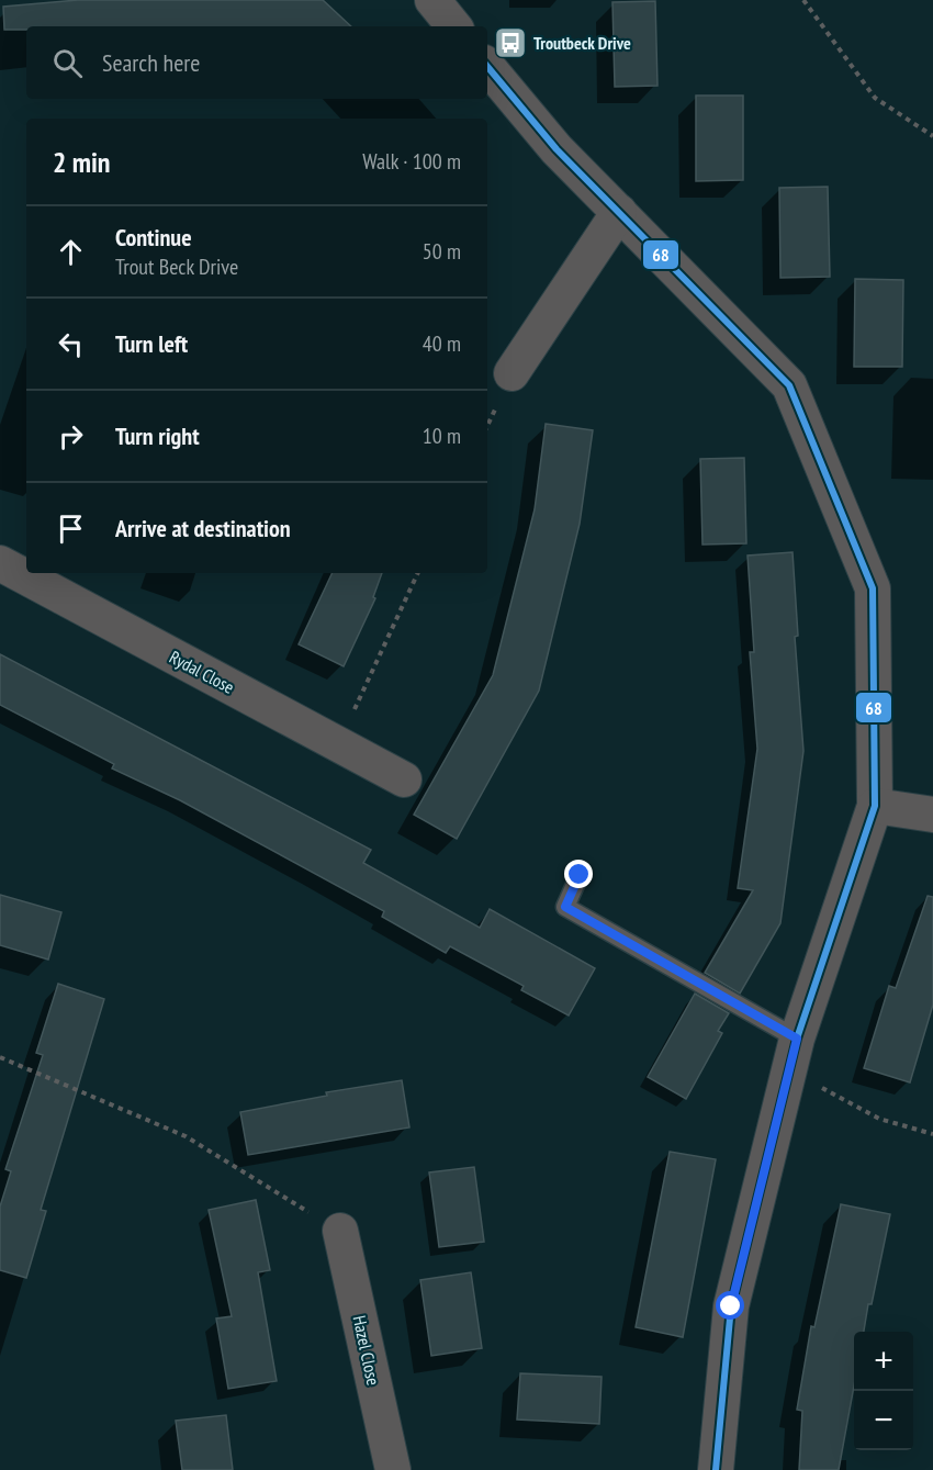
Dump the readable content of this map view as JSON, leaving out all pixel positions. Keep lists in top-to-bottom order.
{
  "streets": {
    "street": ["Rydal Close", "Hazel Close"]
  },
  "places": {
    "bus stop": ["Troutbeck Drive"]
  },
  "lines": ["transit line 68"],
  "page": {
    "search": "Search here",
    "heading": ["2 min", "Walk · 100 m"],
    "list": [
      ["Continue", "Trout Beck Drive", "50 m"],
      ["Turn left", "40 m"],
      ["Turn right", "10 m"],
      "Arrive at destination"
    ],
    "map_buttons": ["+", "−"]
  }
}
